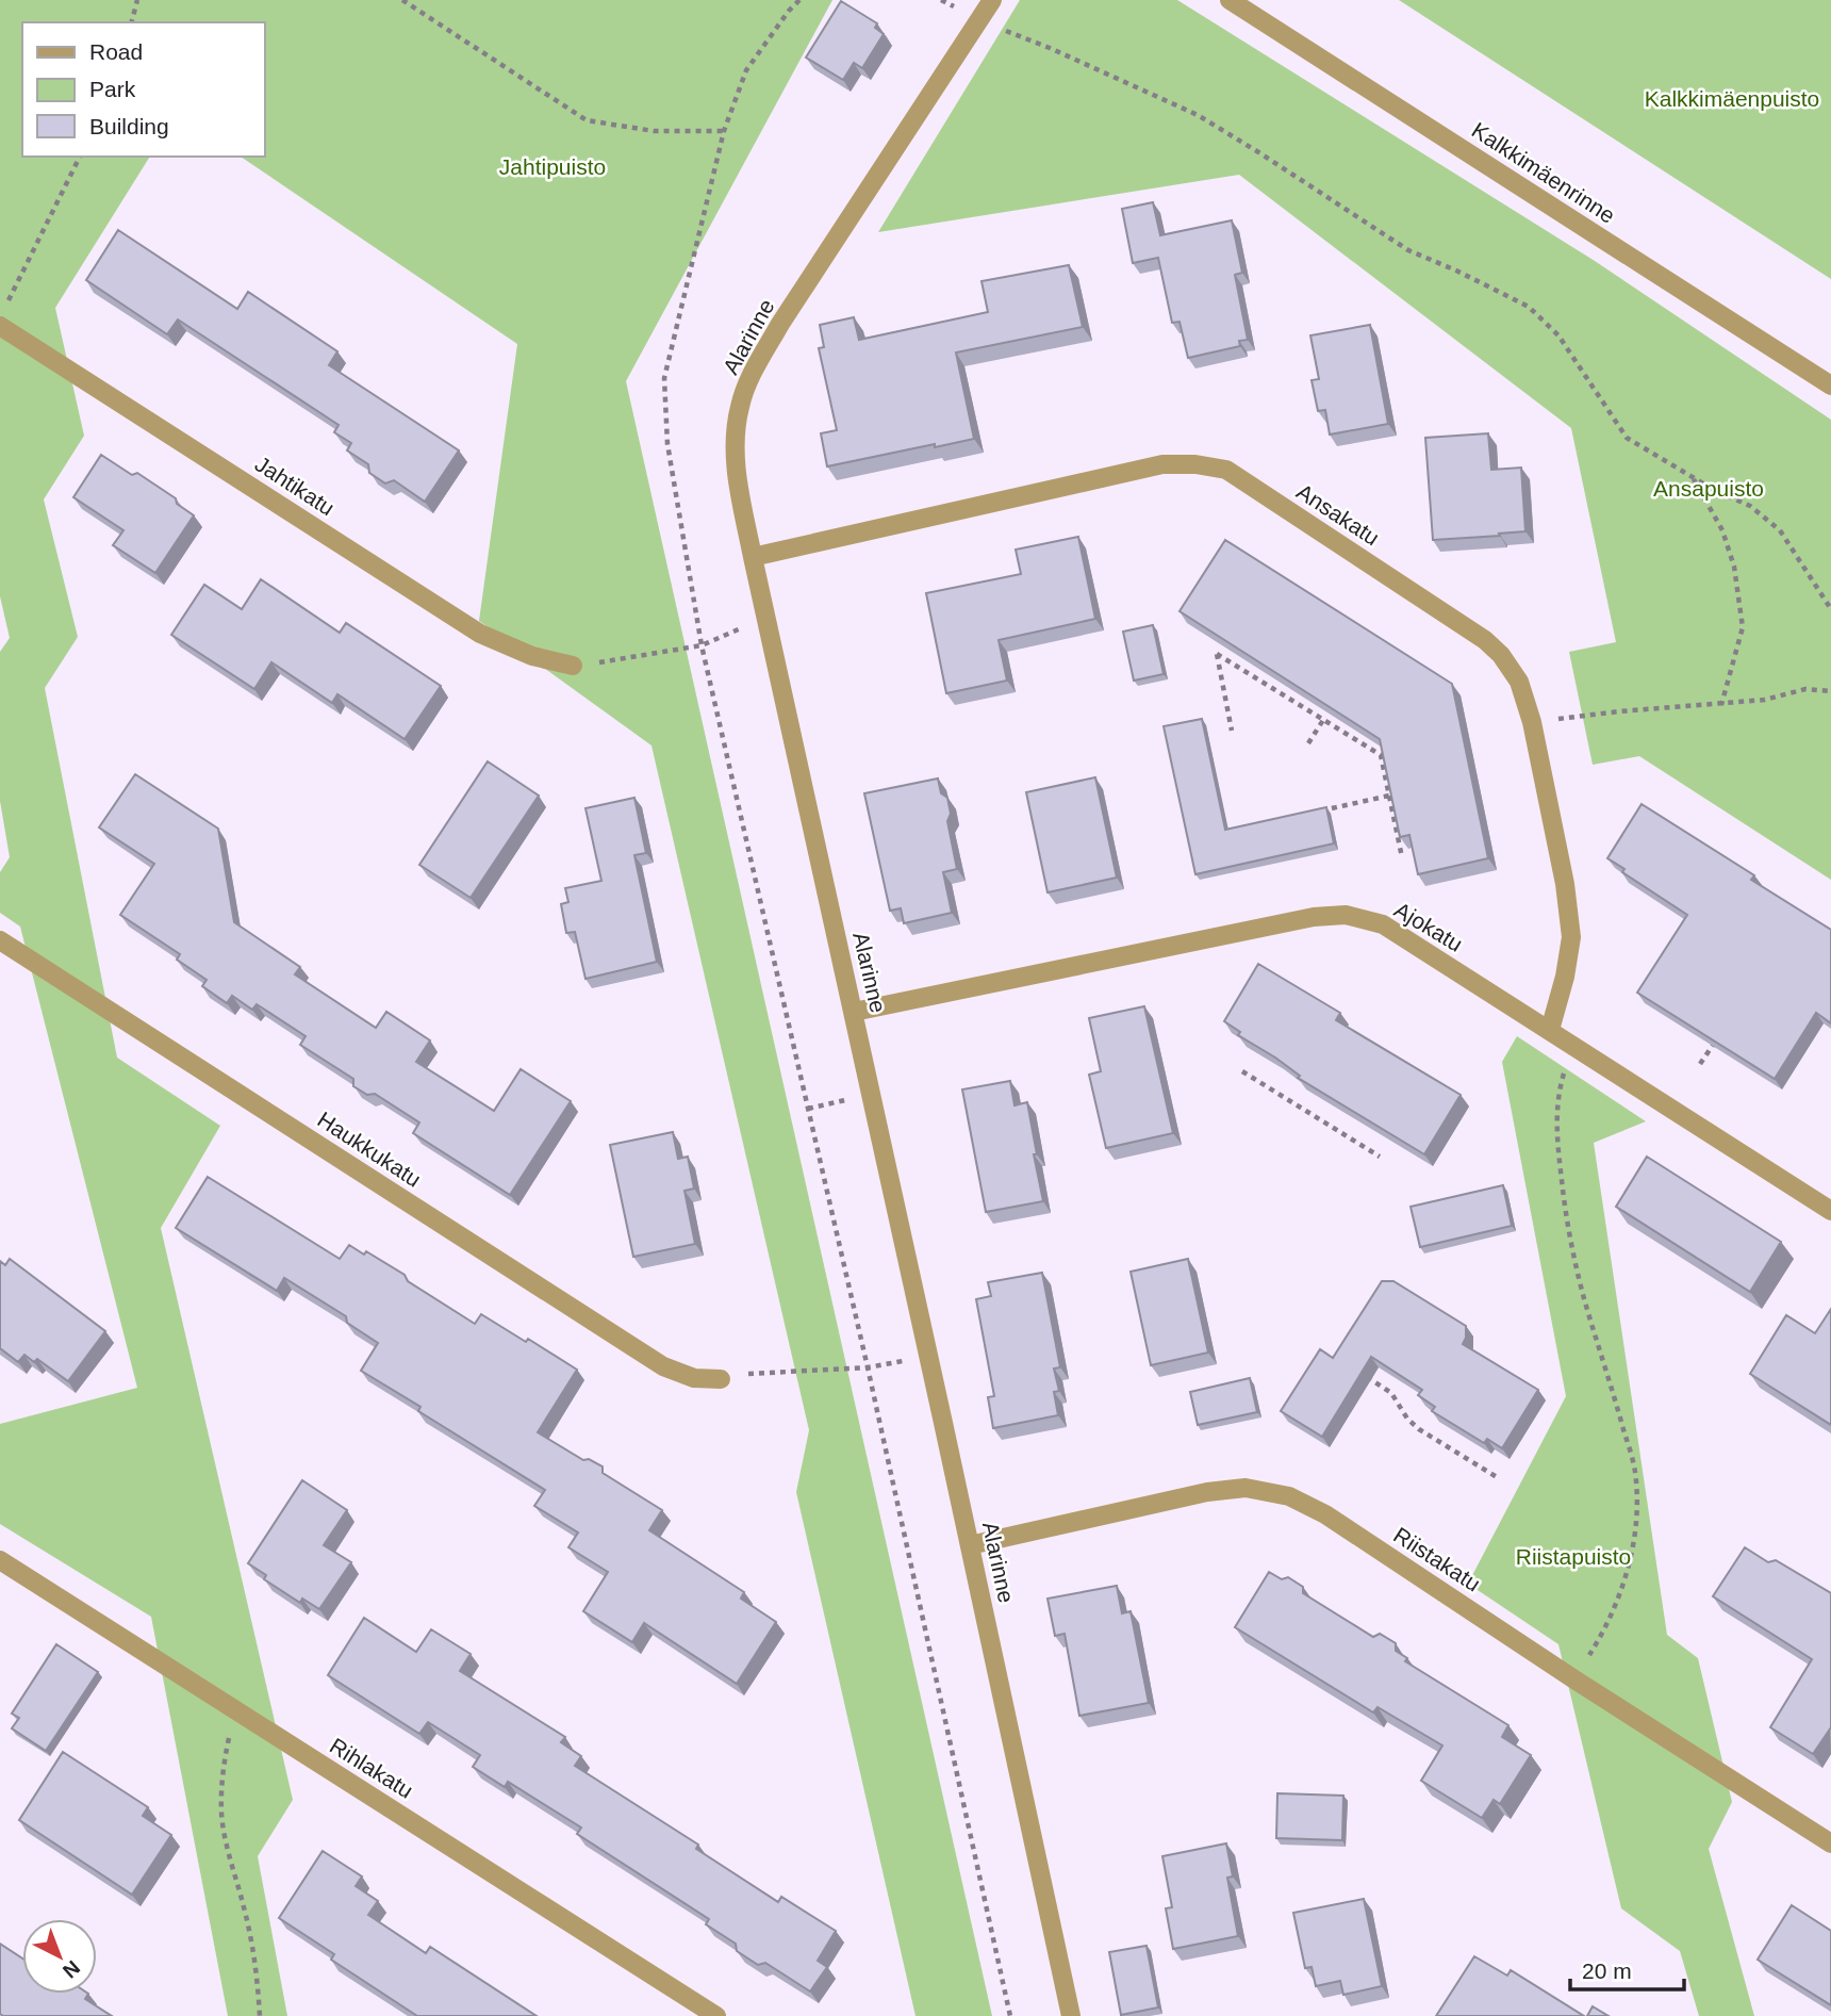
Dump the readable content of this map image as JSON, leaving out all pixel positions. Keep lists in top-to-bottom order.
{
  "streets": {
    "street": [
      "Kalkkimäenrinne",
      "Alarinne",
      "Jahtikatu",
      "Ansakatu",
      "Ajokatu",
      "Haukkukatu",
      "Riistakatu",
      "Rihlakatu"
    ]
  },
  "crossings": [
    ["Alarinne", "Ansakatu"],
    ["Alarinne", "Ajokatu"],
    ["Alarinne", "Riistakatu"],
    ["Ansakatu", "Ajokatu"]
  ],
  "parks": [
    "Kalkkimäenpuisto",
    "Jahtipuisto",
    "Ansapuisto",
    "Riistapuisto"
  ],
  "legend": ["Road", "Park", "Building"],
  "scale_bar": "20 m",
  "north": "bottom right"
}
